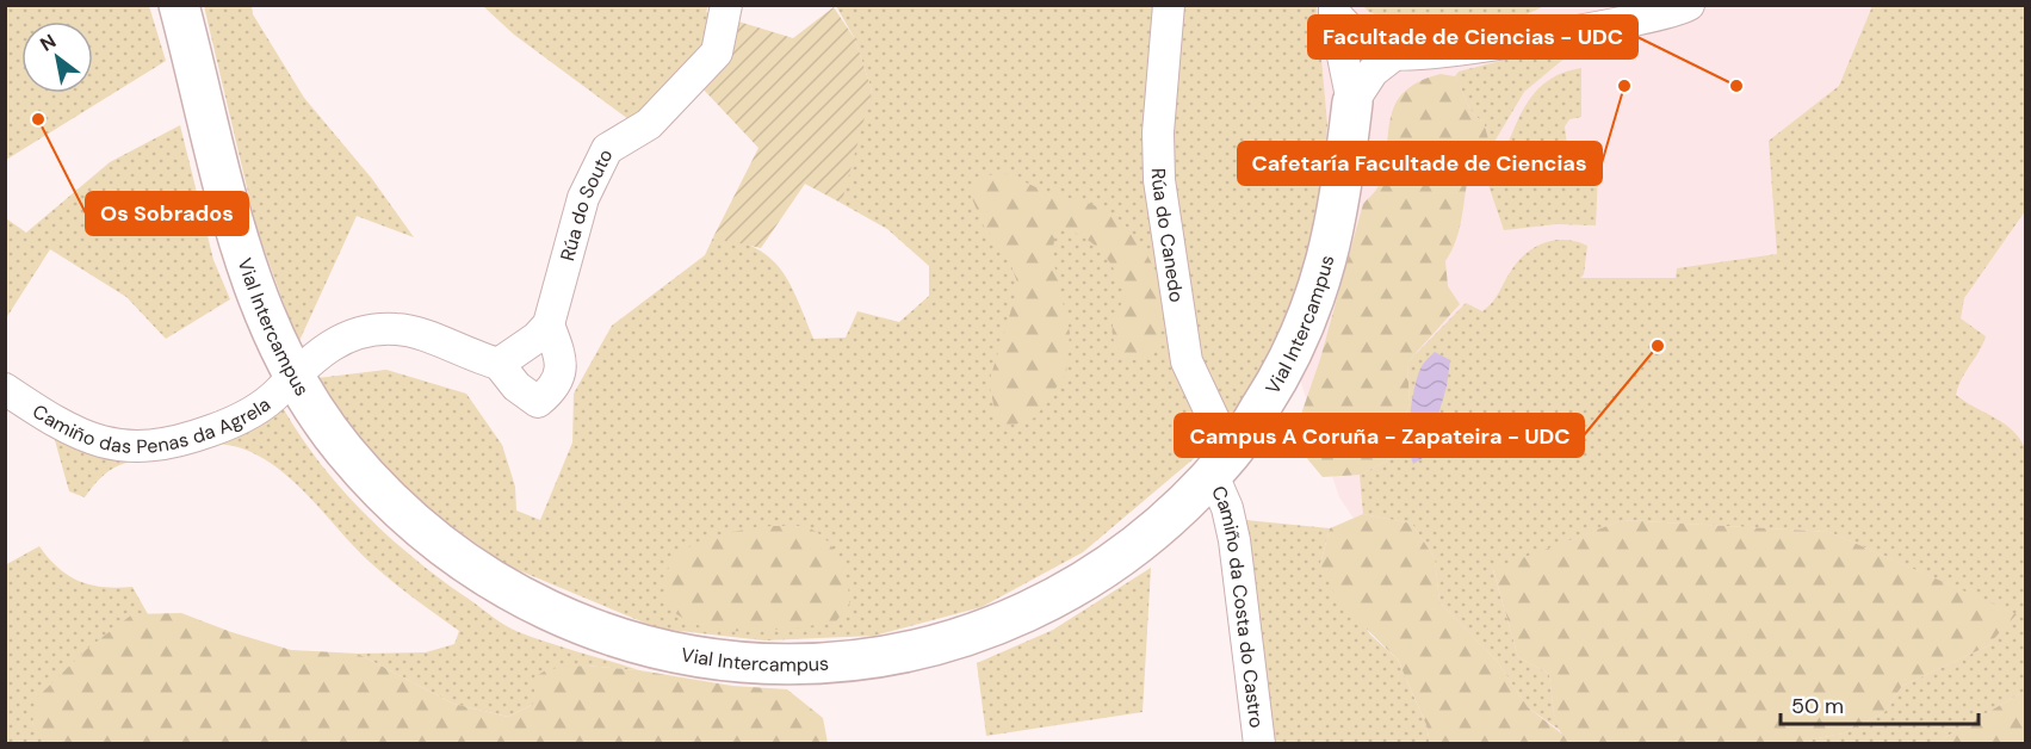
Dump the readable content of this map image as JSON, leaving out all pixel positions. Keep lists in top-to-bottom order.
{
  "streets": {
    "street": [
      "Rúa do Souto",
      "Rúa do Canedo",
      "Vial Intercampus",
      "Camiño das Penas da Agrela",
      "Camiño da Costa do Castro"
    ]
  },
  "crossings": [
    ["Rúa do Canedo", "Vial Intercampus"],
    ["Rúa do Canedo", "Camiño da Costa do Castro"],
    ["Vial Intercampus", "Camiño das Penas da Agrela"],
    ["Vial Intercampus", "Camiño da Costa do Castro"]
  ],
  "places": [
    "Cafetaría Facultade de Ciencias",
    "Facultade de Ciencias - UDC",
    "Os Sobrados",
    "Campus A Coruña - Zapateira - UDC"
  ],
  "scale_bar": "50 m",
  "north": "top left"
}
